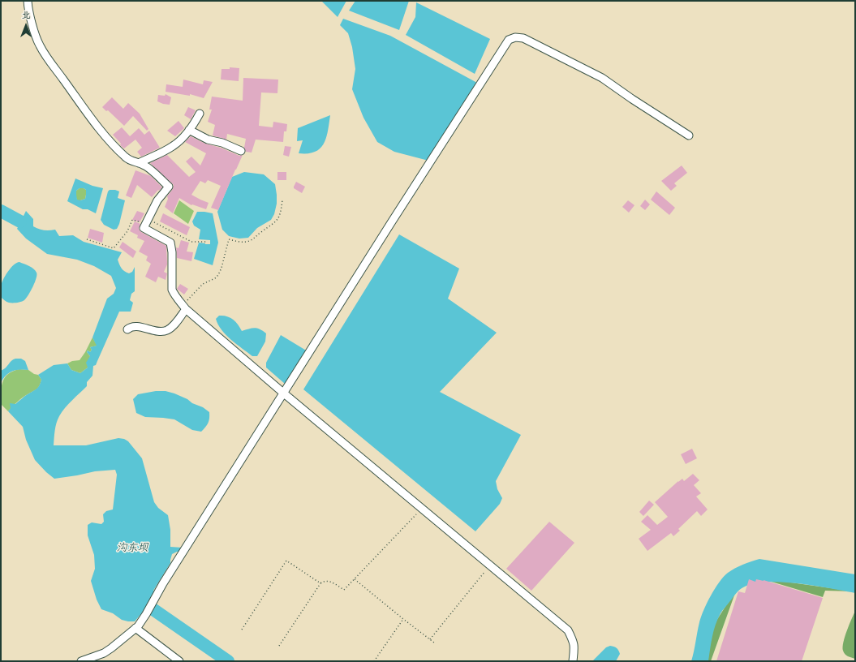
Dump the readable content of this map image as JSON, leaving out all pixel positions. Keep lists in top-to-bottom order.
{
  "water": ["沟东坝"],
  "north": "top"
}
